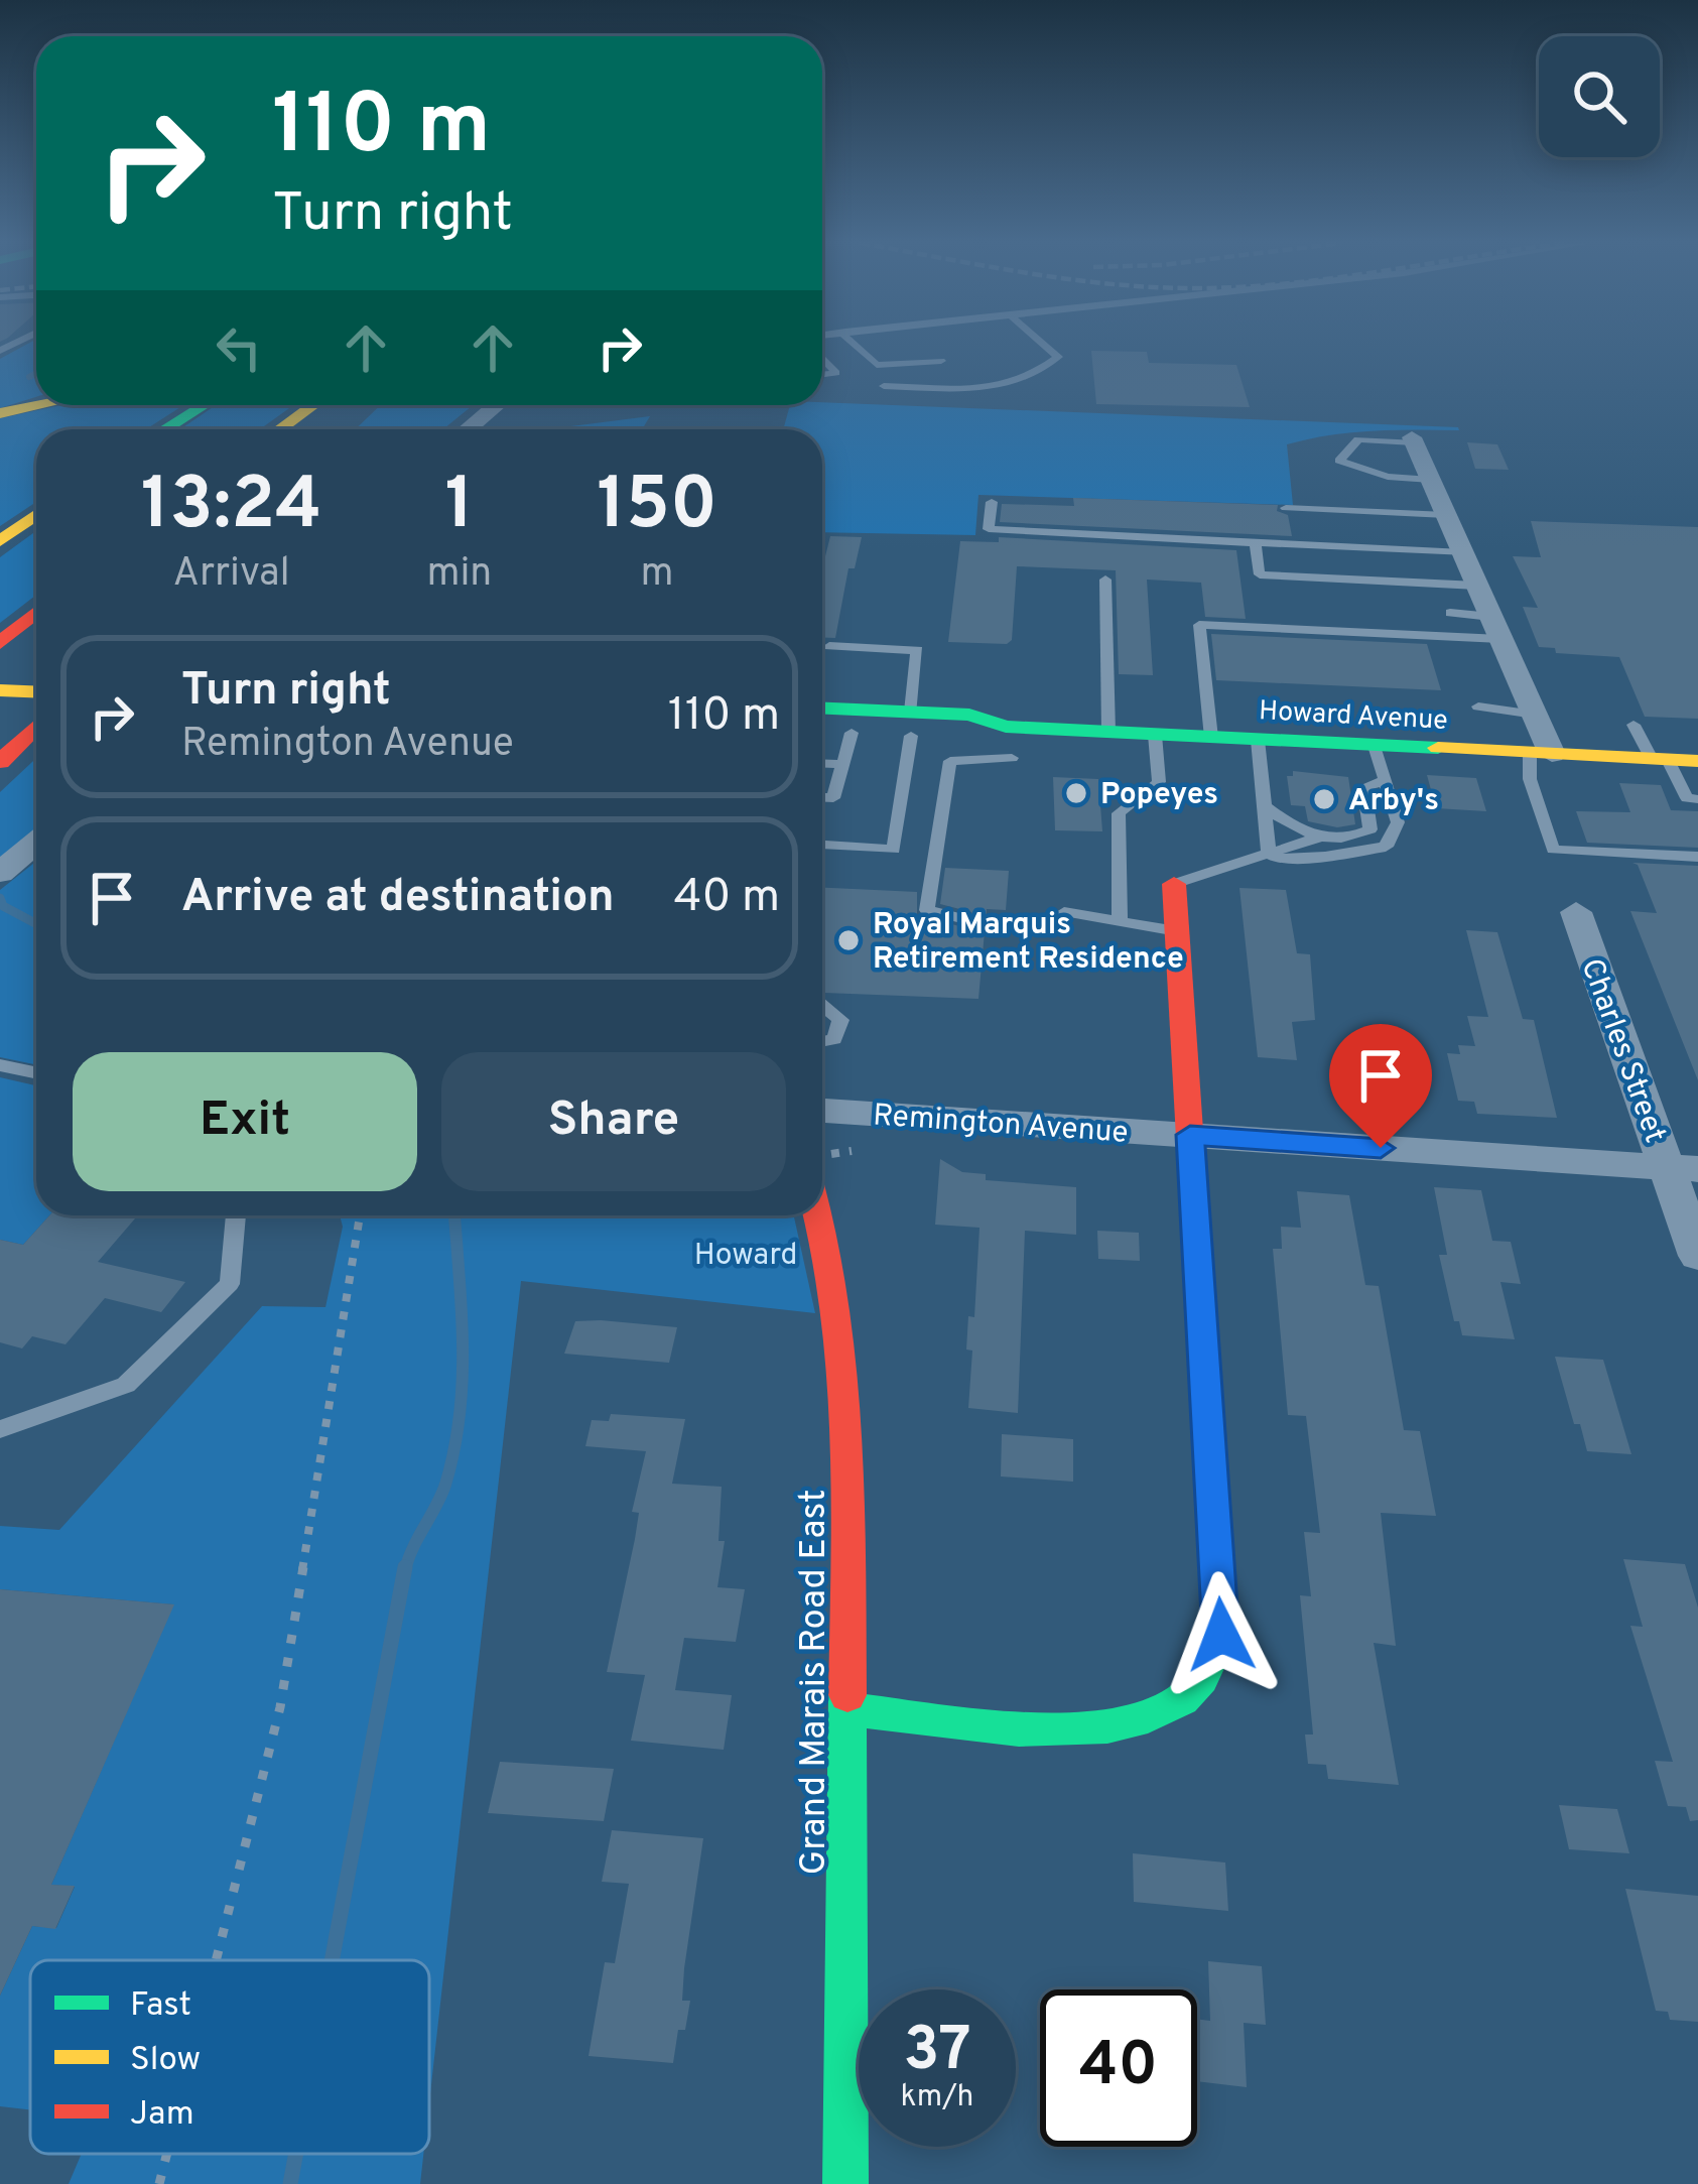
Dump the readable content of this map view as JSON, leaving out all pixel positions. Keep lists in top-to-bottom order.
{
  "streets": {
    "main road": ["Howard Avenue", "Grand Marais Road East"],
    "street": ["Charles Street", "Remington Avenue"]
  },
  "crossings": [
    ["Charles Street", "Remington Avenue"]
  ],
  "parks": ["Howard"],
  "places": ["Popeyes", "Arby's", "Royal Marquis Retirement Residence"],
  "legend": ["Fast", "Slow", "Jam"],
  "page": {
    "turn": ["110 m", "Turn right"],
    "eta": [
      "13:24",
      "Arrival",
      "1",
      "min",
      "150",
      "m"
    ],
    "list": [
      {
        "name": "Turn right",
        "note": "Remington Avenue",
        "value": "110 m"
      },
      {
        "name": "Arrive at destination",
        "value": "40 m"
      }
    ],
    "buttons": ["Exit", "Share"],
    "speed": "37 km/h",
    "limit": "40"
  }
}
